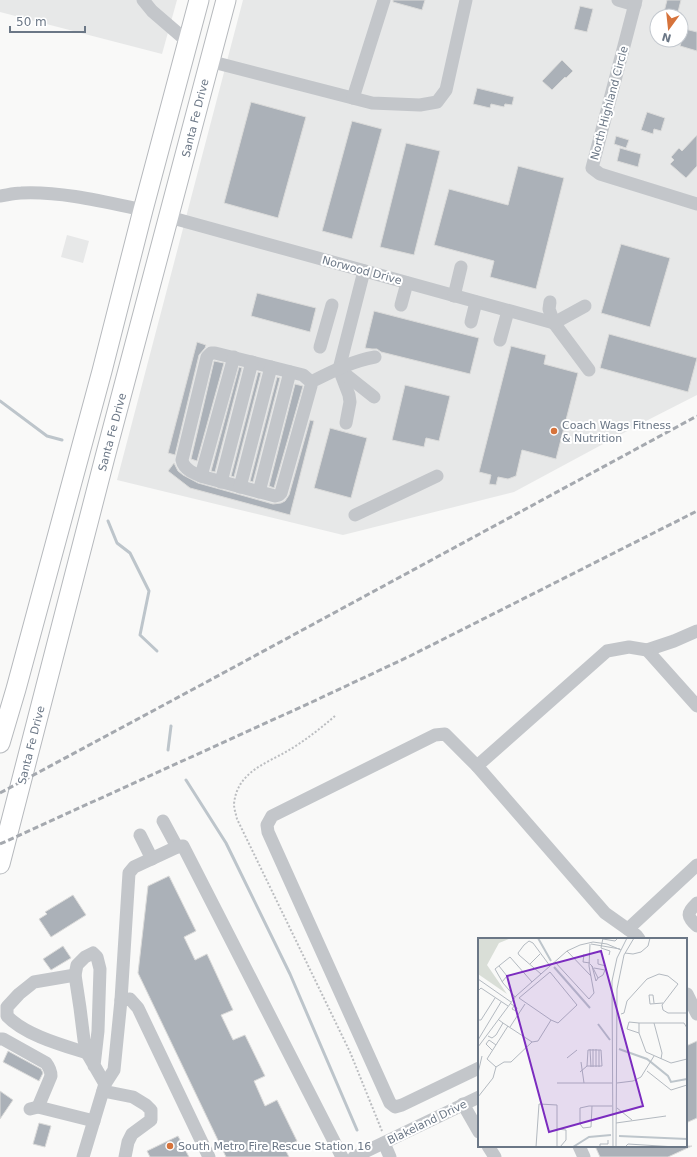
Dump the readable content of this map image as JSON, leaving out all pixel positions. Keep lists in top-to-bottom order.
{
  "streets": {
    "highway": ["Santa Fe Drive"],
    "street": ["North Highland Circle", "Norwood Drive", "Blakeland Drive"]
  },
  "crossings": [
    ["Santa Fe Drive", "Norwood Drive"]
  ],
  "places": ["Coach Wags Fitness & Nutrition", "South Metro Fire Rescue Station 16"],
  "scale_bar": "50 m",
  "north": "bottom"
}
